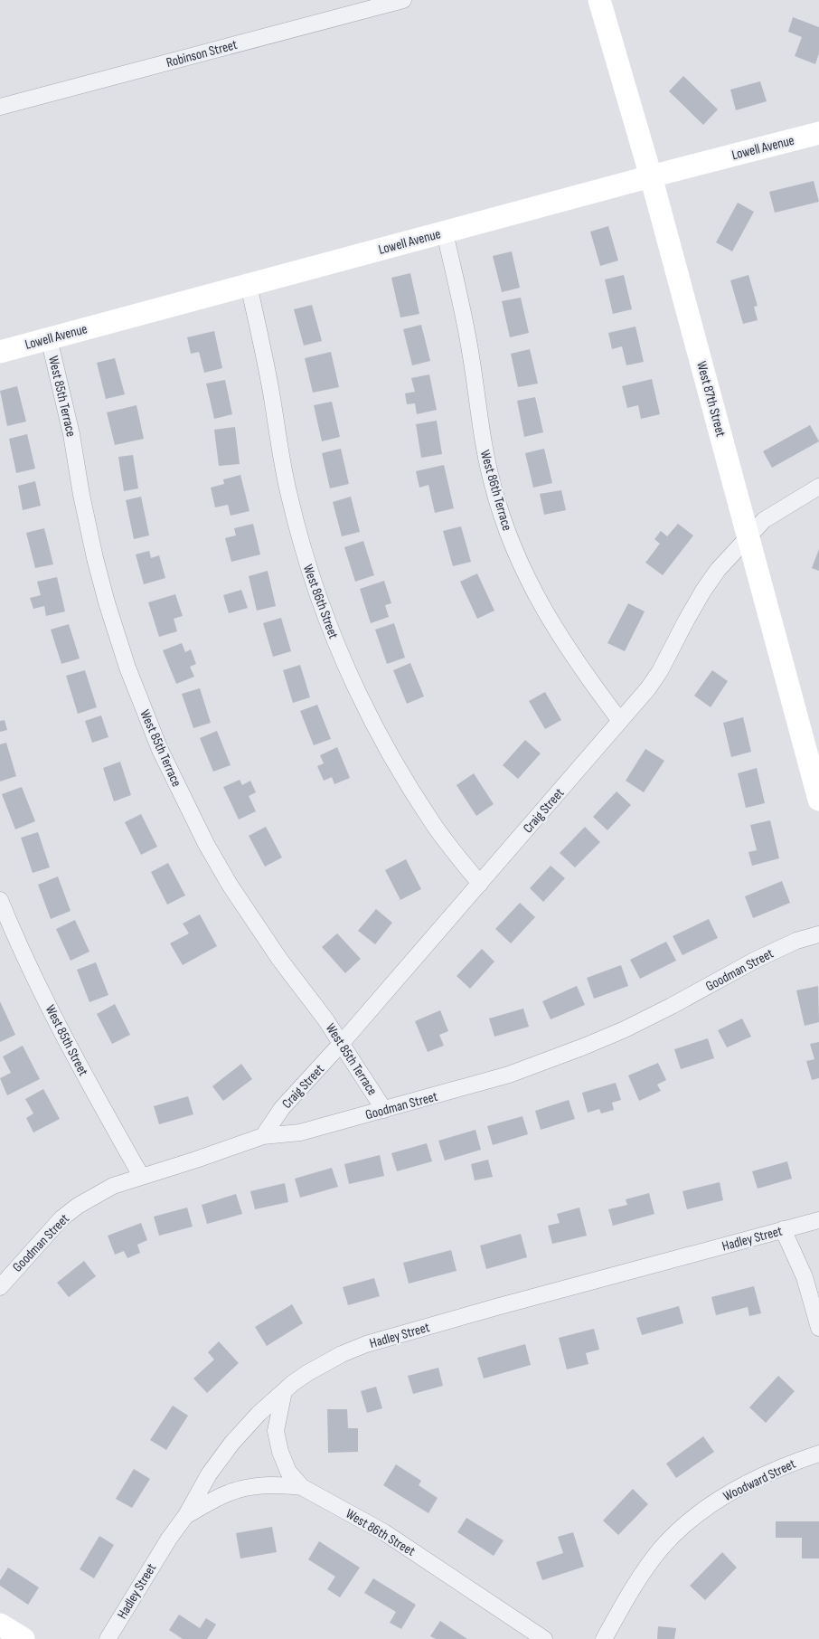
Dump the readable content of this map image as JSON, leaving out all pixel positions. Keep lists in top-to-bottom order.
{
  "streets": {
    "street": [
      "Robinson Street",
      "Lowell Avenue",
      "West 85th Terrace",
      "West 87th Street",
      "West 86th Terrace",
      "West 86th Street",
      "Craig Street",
      "Goodman Street",
      "West 85th Street",
      "Hadley Street",
      "Woodward Street"
    ]
  },
  "crossings": [
    ["Lowell Avenue", "West 85th Terrace"],
    ["Lowell Avenue", "West 87th Street"],
    ["Lowell Avenue", "West 86th Terrace"],
    ["Lowell Avenue", "West 86th Street"],
    ["West 85th Terrace", "Craig Street"],
    ["West 85th Terrace", "Goodman Street"],
    ["West 87th Street", "Craig Street"],
    ["West 86th Terrace", "Craig Street"],
    ["West 86th Street", "Craig Street"],
    ["West 86th Street", "Hadley Street"],
    ["Craig Street", "Goodman Street"],
    ["Goodman Street", "West 85th Street"]
  ]
}
